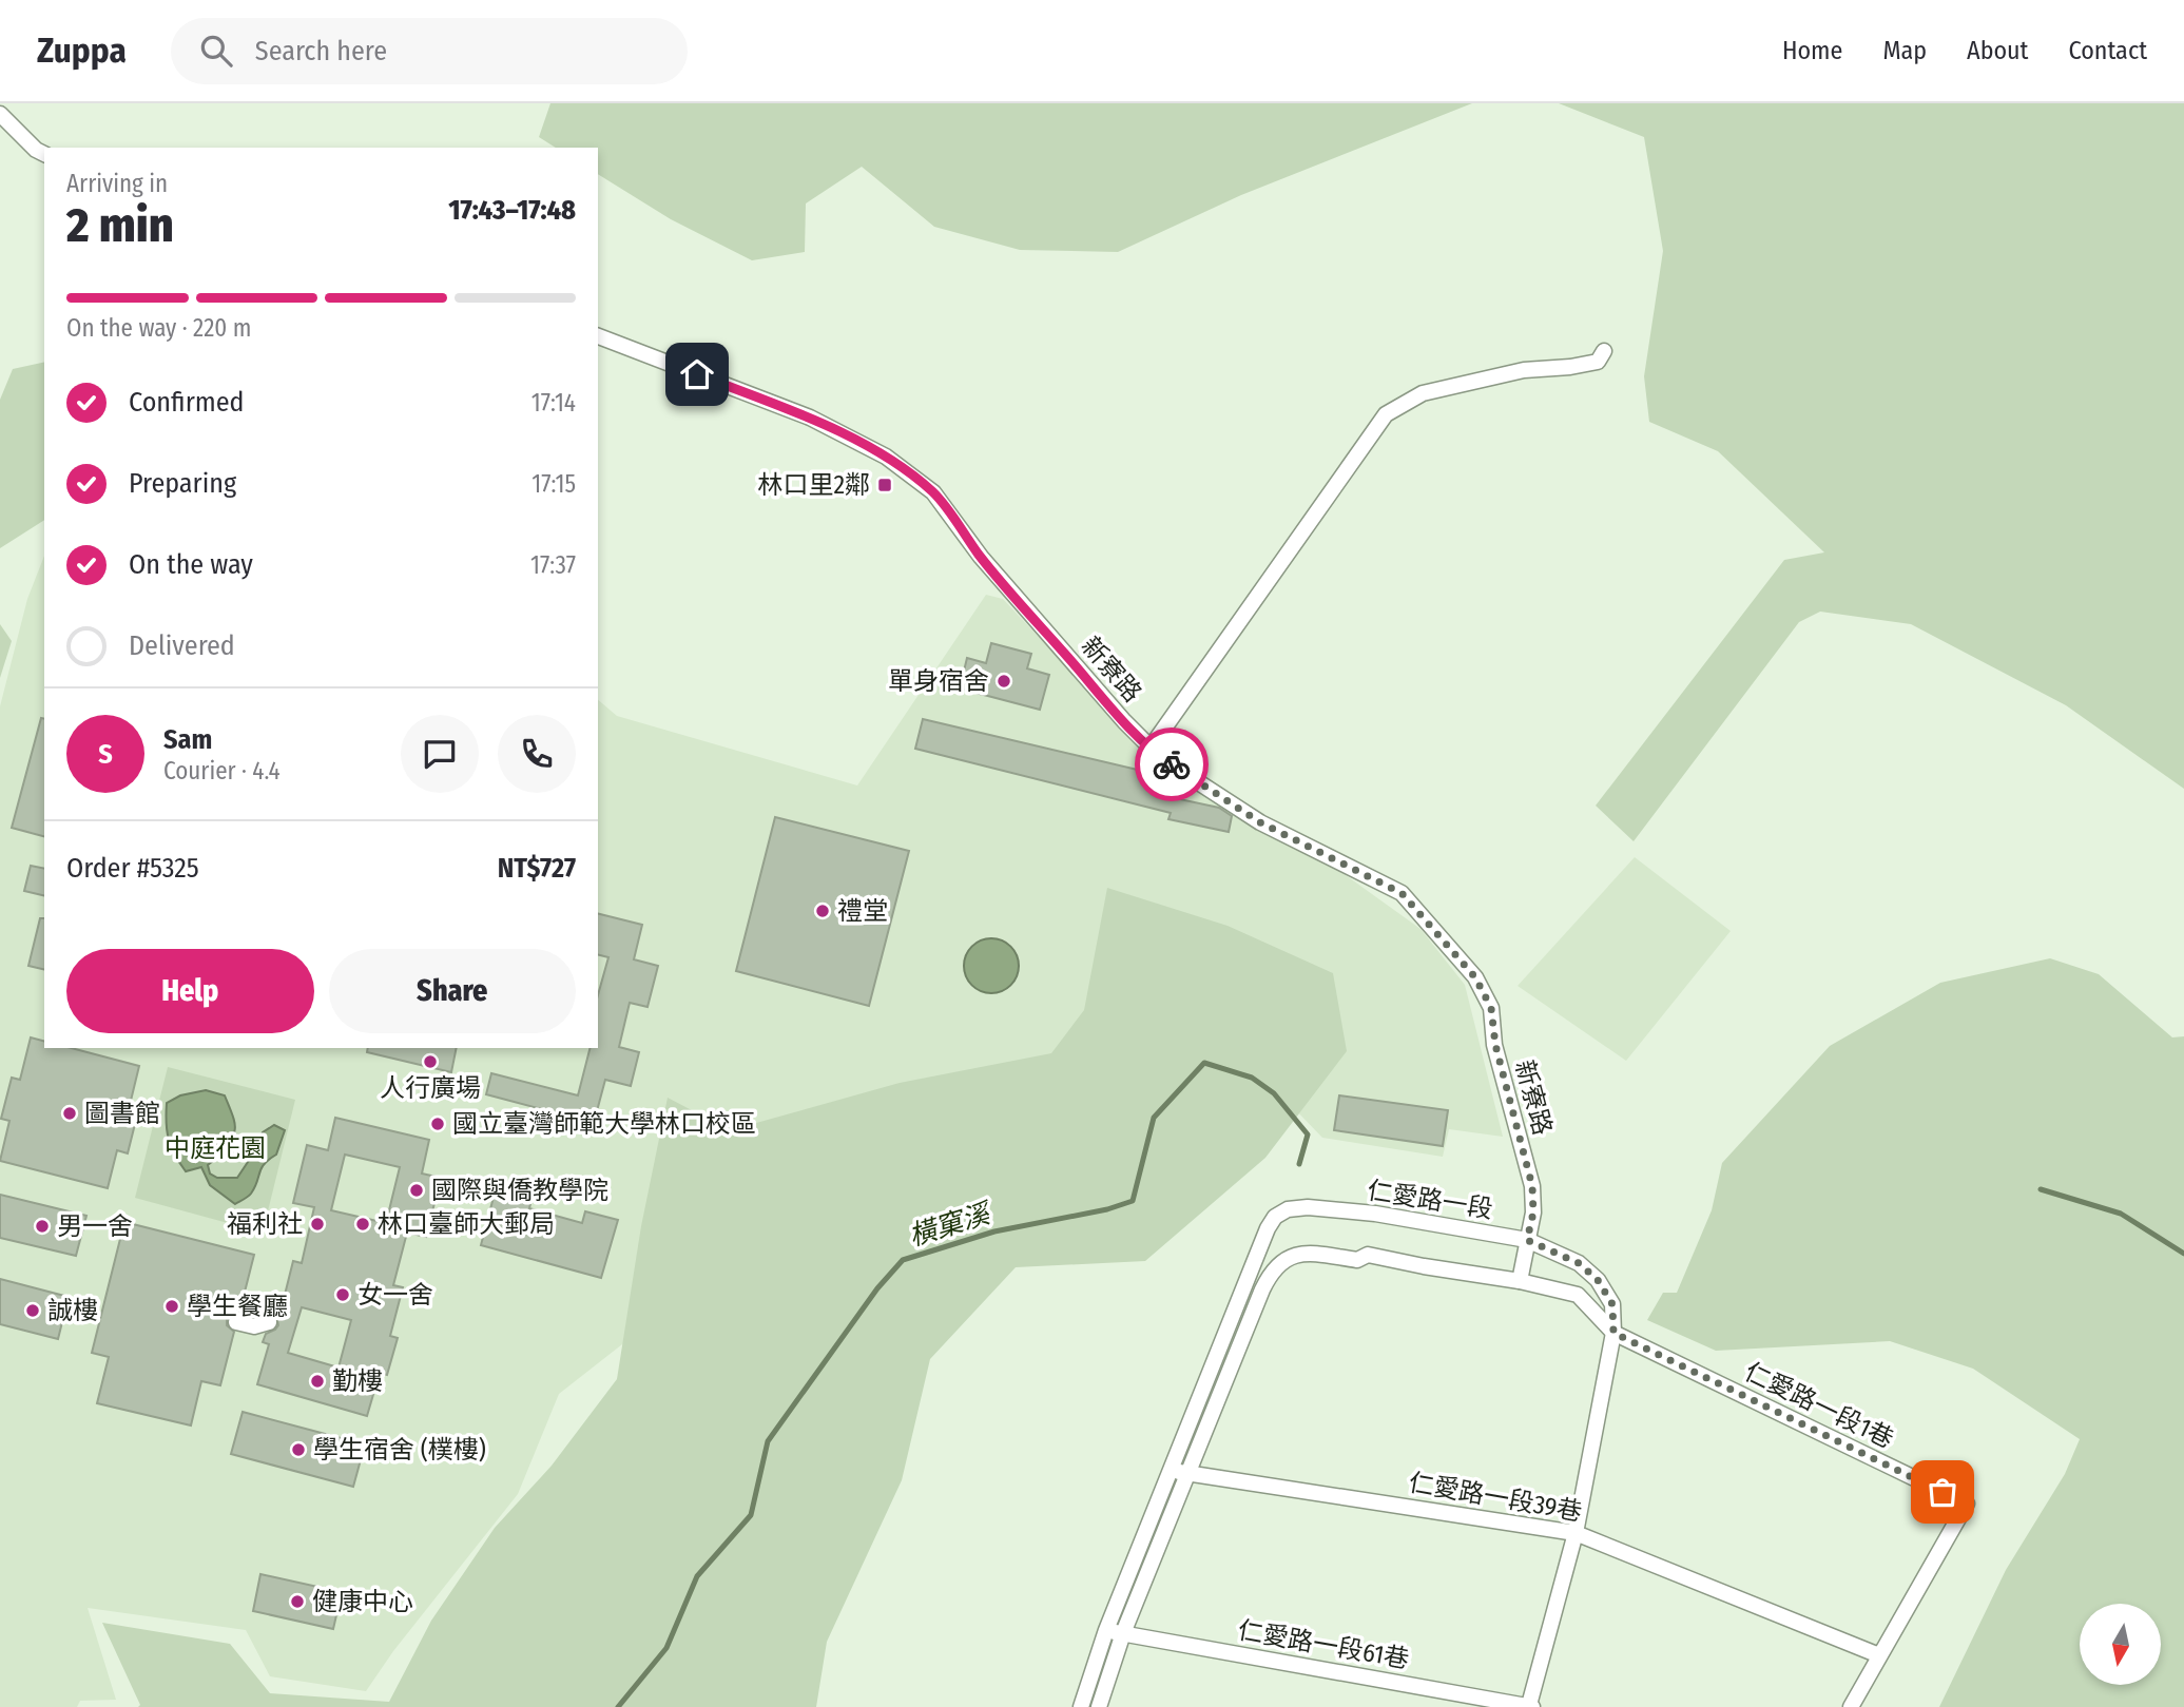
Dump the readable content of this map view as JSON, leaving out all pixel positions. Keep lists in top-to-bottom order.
{
  "streets": {
    "street": [
      "新寮路",
      "仁愛路一段",
      "仁愛路一段1巷",
      "仁愛路一段39巷",
      "仁愛路一段61巷"
    ]
  },
  "crossings": [
    ["新寮路", "仁愛路一段"],
    ["仁愛路一段", "仁愛路一段1巷"],
    ["仁愛路一段", "仁愛路一段39巷"],
    ["仁愛路一段", "仁愛路一段61巷"],
    ["仁愛路一段1巷", "仁愛路一段39巷"]
  ],
  "water": ["橫窠溪"],
  "parks": ["中庭花園"],
  "places": {
    "transit": ["林口里2鄰"],
    "other": [
      "單身宿舍",
      "禮堂",
      "人行廣場",
      "圖書館",
      "國立臺灣師範大學林口校區",
      "國際與僑教學院",
      "福利社",
      "林口臺師大郵局",
      "男一舍",
      "女一舍",
      "學生餐廳",
      "誠樓",
      "勤樓",
      "學生宿舍 (樸樓)",
      "健康中心"
    ]
  },
  "north": "bottom",
  "page": {
    "header": "Zuppa",
    "search": "Search here",
    "nav": [
      "Home",
      "Map",
      "About",
      "Contact"
    ],
    "heading": ["2 min", "Arriving in", "17:43–17:48"],
    "panel": [
      "Sam",
      "Courier · 4.4",
      "Order #5325",
      "NT$727"
    ],
    "bar": "On the way · 220 m",
    "list": [
      ["Confirmed", "17:14"],
      ["Preparing", "17:15"],
      ["On the way", "17:37"],
      "Delivered"
    ],
    "round": "S",
    "buttons": ["Help", "Share"]
  }
}
